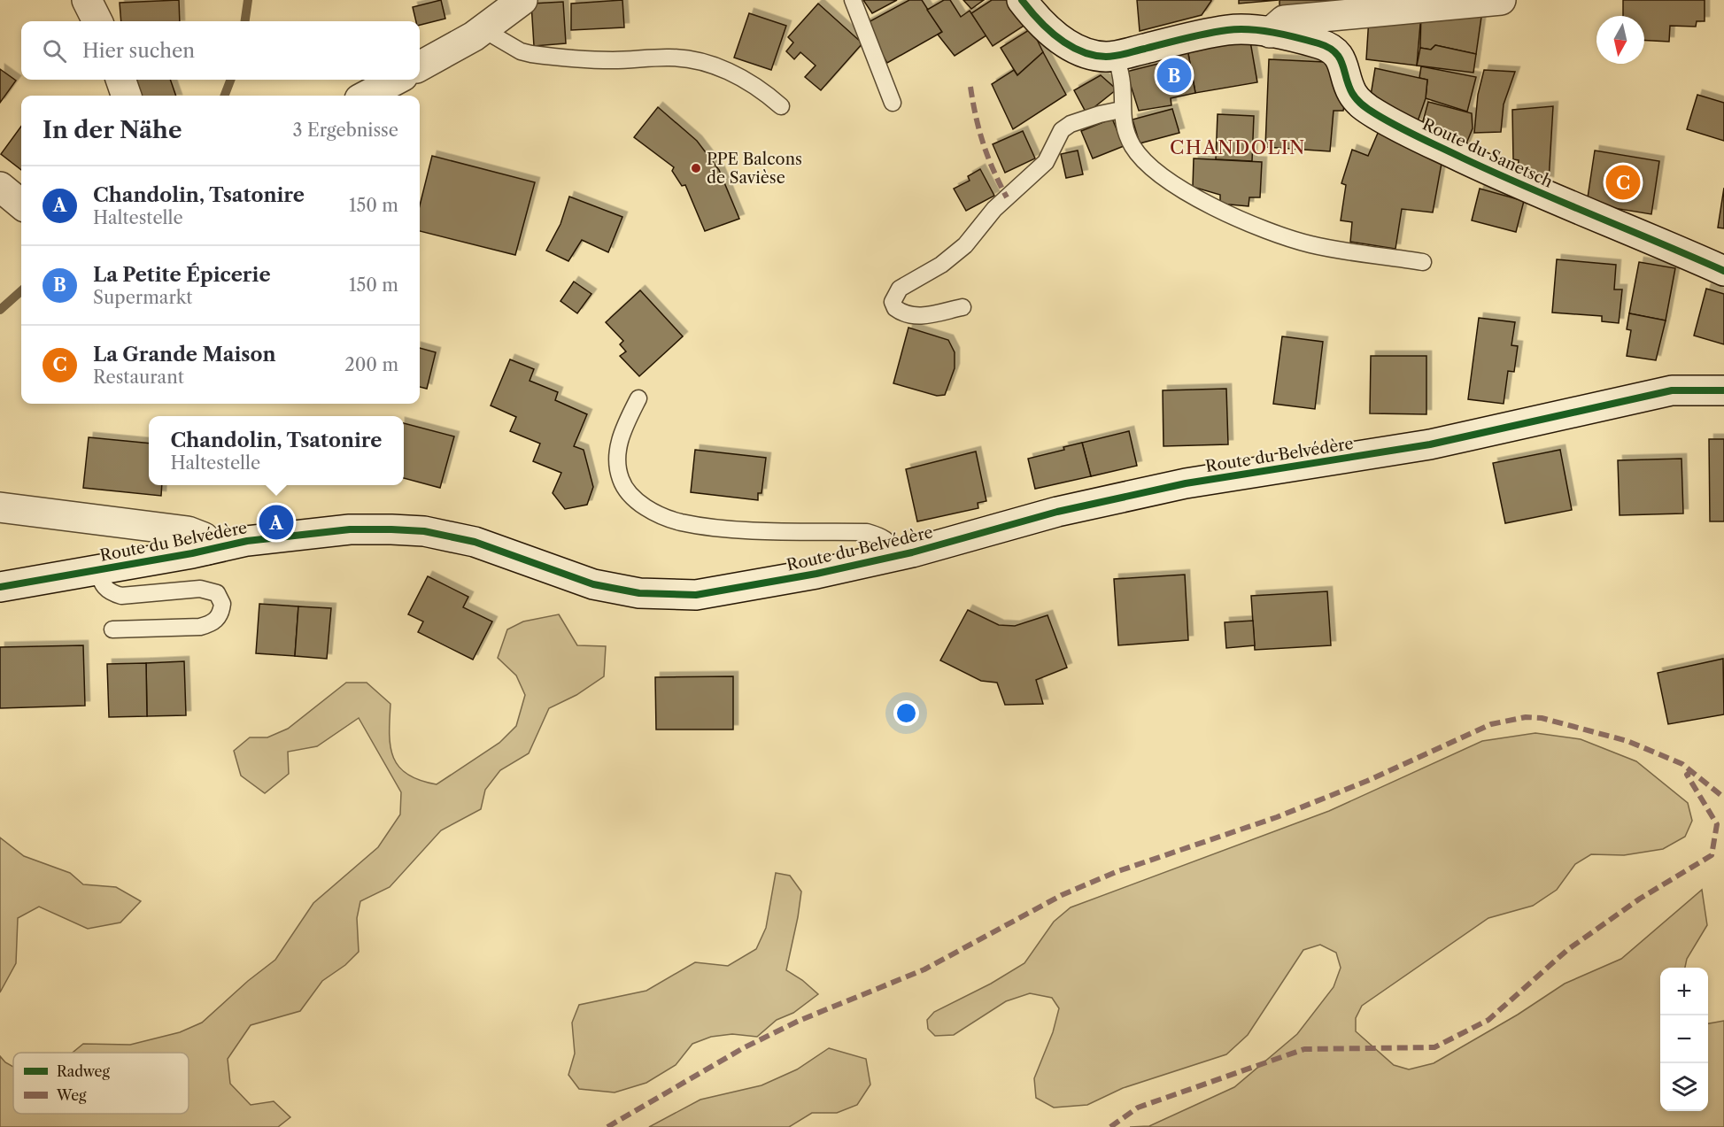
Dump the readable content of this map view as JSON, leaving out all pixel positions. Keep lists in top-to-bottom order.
{
  "streets": {
    "street": ["Route du Sanetsch", "Route du Belvédère"]
  },
  "districts": ["CHANDOLIN"],
  "places": ["PPE Balcons de Savièse"],
  "legend": ["Radweg", "Weg"],
  "north": "bottom",
  "page": {
    "search": "Hier suchen",
    "pins": ["B", "C", "A"],
    "heading": ["In der Nähe", "3 Ergebnisse"],
    "list": [
      {
        "mark": "A",
        "name": "Chandolin, Tsatonire",
        "note": "Haltestelle",
        "value": "150 m"
      },
      {
        "mark": "B",
        "name": "La Petite Épicerie",
        "note": "Supermarkt",
        "value": "150 m"
      },
      {
        "mark": "C",
        "name": "La Grande Maison",
        "note": "Restaurant",
        "value": "200 m"
      }
    ],
    "popup": ["Chandolin, Tsatonire", "Haltestelle"],
    "map_buttons": ["+", "−"]
  }
}
